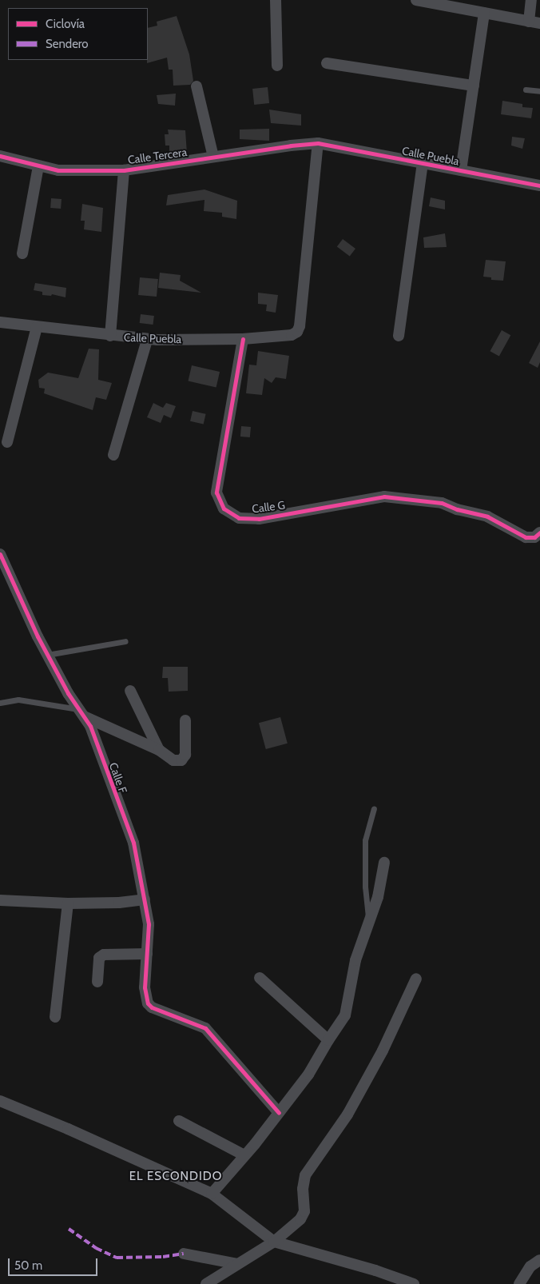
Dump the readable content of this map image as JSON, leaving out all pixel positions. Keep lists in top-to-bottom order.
{
  "streets": {
    "street": [
      "Calle Tercera",
      "Calle Puebla",
      "Calle G",
      "Calle F"
    ]
  },
  "crossings": [
    ["Calle Tercera", "Calle Puebla"],
    ["Calle Puebla", "Calle G"]
  ],
  "districts": ["EL ESCONDIDO"],
  "legend": ["Ciclovía", "Sendero"],
  "scale_bar": "50 m"
}
